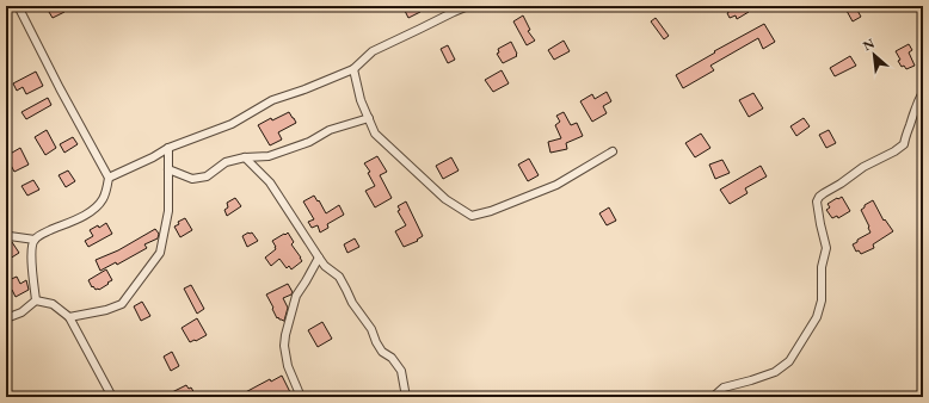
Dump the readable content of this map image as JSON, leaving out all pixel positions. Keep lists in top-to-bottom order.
{
  "north": "top left"
}
